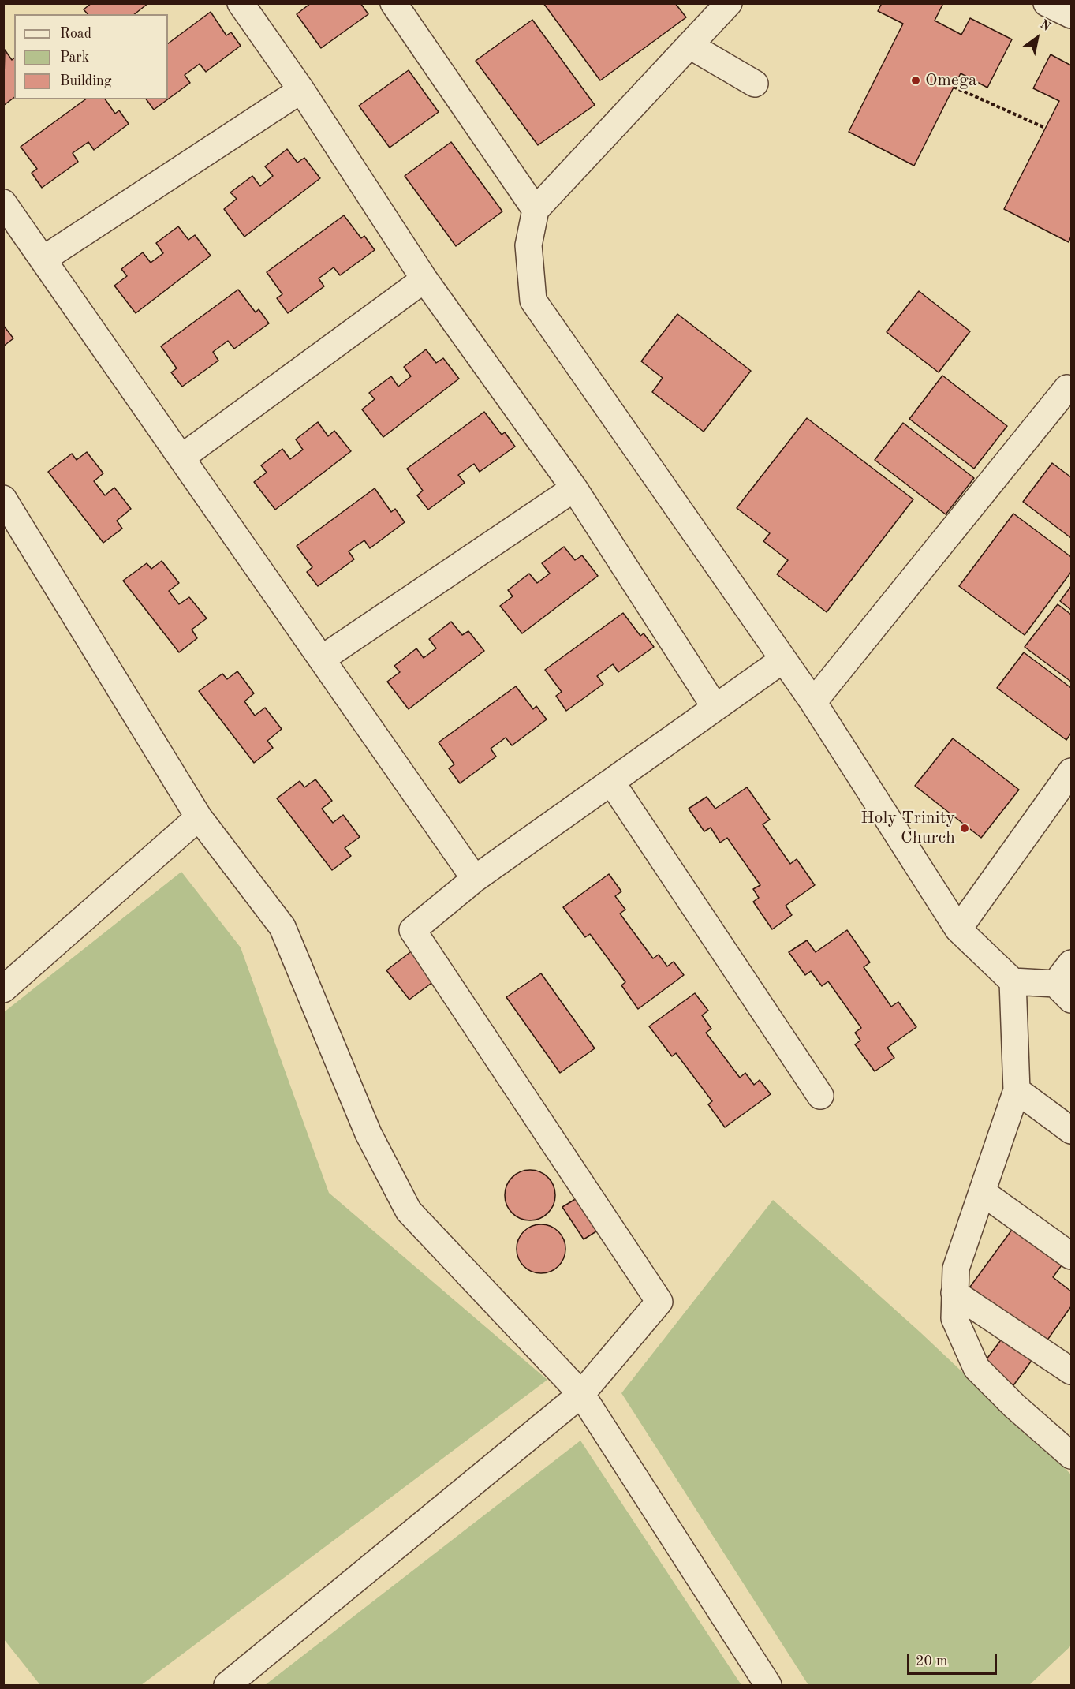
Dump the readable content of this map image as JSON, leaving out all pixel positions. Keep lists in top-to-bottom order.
{
  "places": ["Omega", "Holy Trinity Church"],
  "legend": ["Road", "Park", "Building"],
  "scale_bar": "20 m",
  "north": "top right"
}
